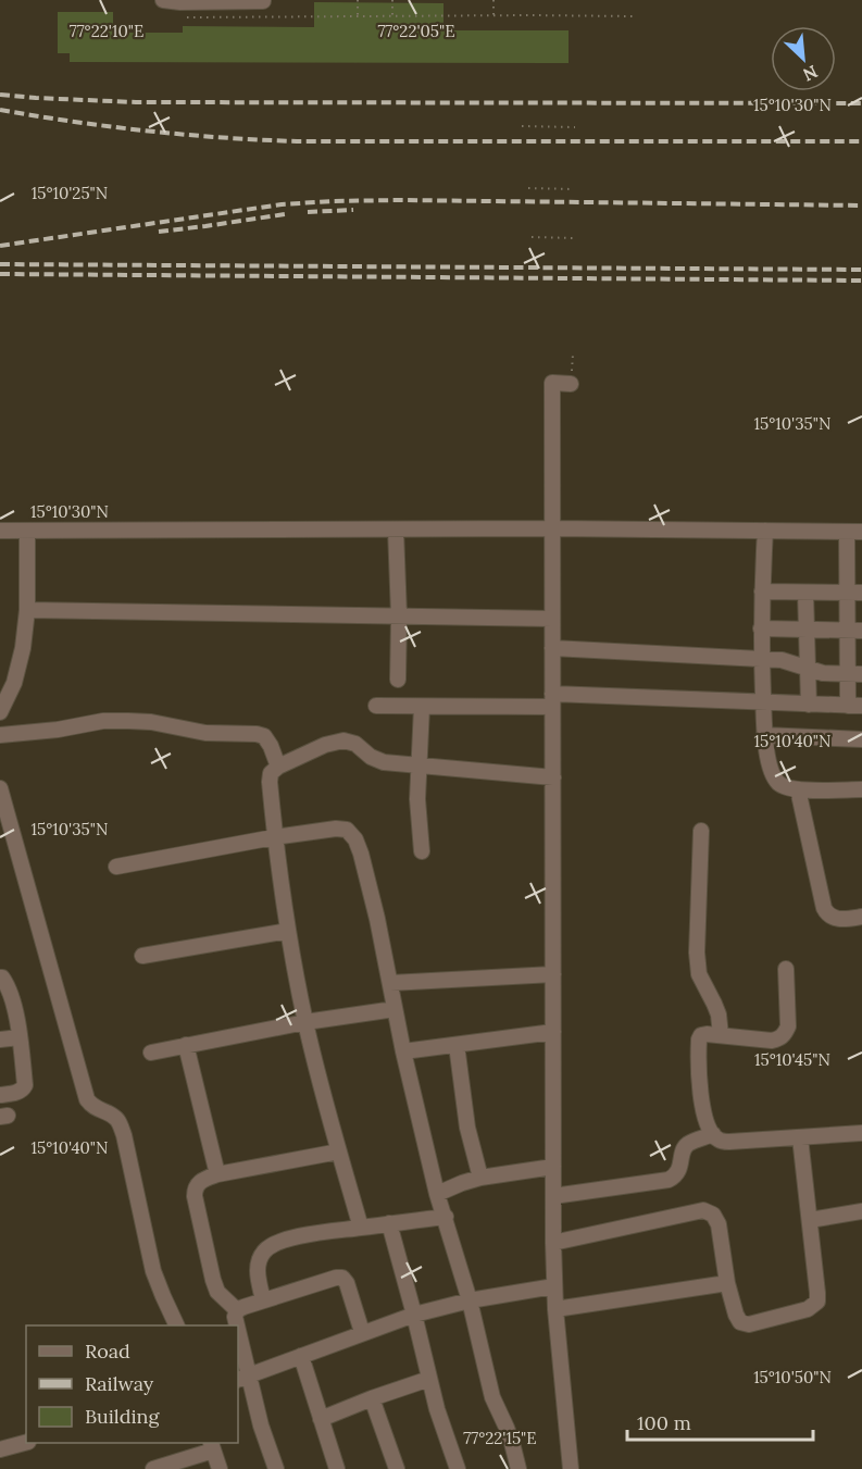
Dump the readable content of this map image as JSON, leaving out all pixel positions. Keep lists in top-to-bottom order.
{
  "legend": ["Road", "Railway", "Building"],
  "scale_bar": "100 m",
  "north": "bottom right",
  "coordinates": [
    "77°22'10\"E",
    "77°22'05\"E",
    "15°10'30\"N",
    "15°10'25\"N",
    "15°10'35\"N",
    "15°10'40\"N",
    "15°10'45\"N",
    "15°10'50\"N",
    "77°22'15\"E"
  ]
}
